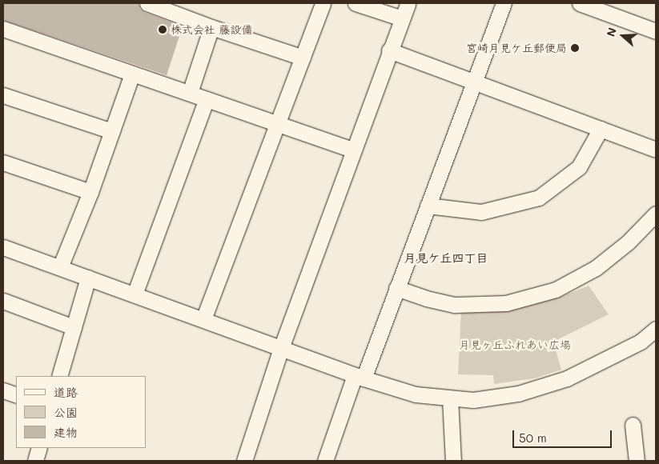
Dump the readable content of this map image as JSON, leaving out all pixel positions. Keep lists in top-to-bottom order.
{
  "districts": ["月見ケ丘四丁目"],
  "parks": ["月見ヶ丘ふれあい広場"],
  "places": ["株式会社 藤設備", "宮崎月見ケ丘郵便局"],
  "legend": ["道路", "公園", "建物"],
  "scale_bar": "50 m",
  "north": "left"
}
